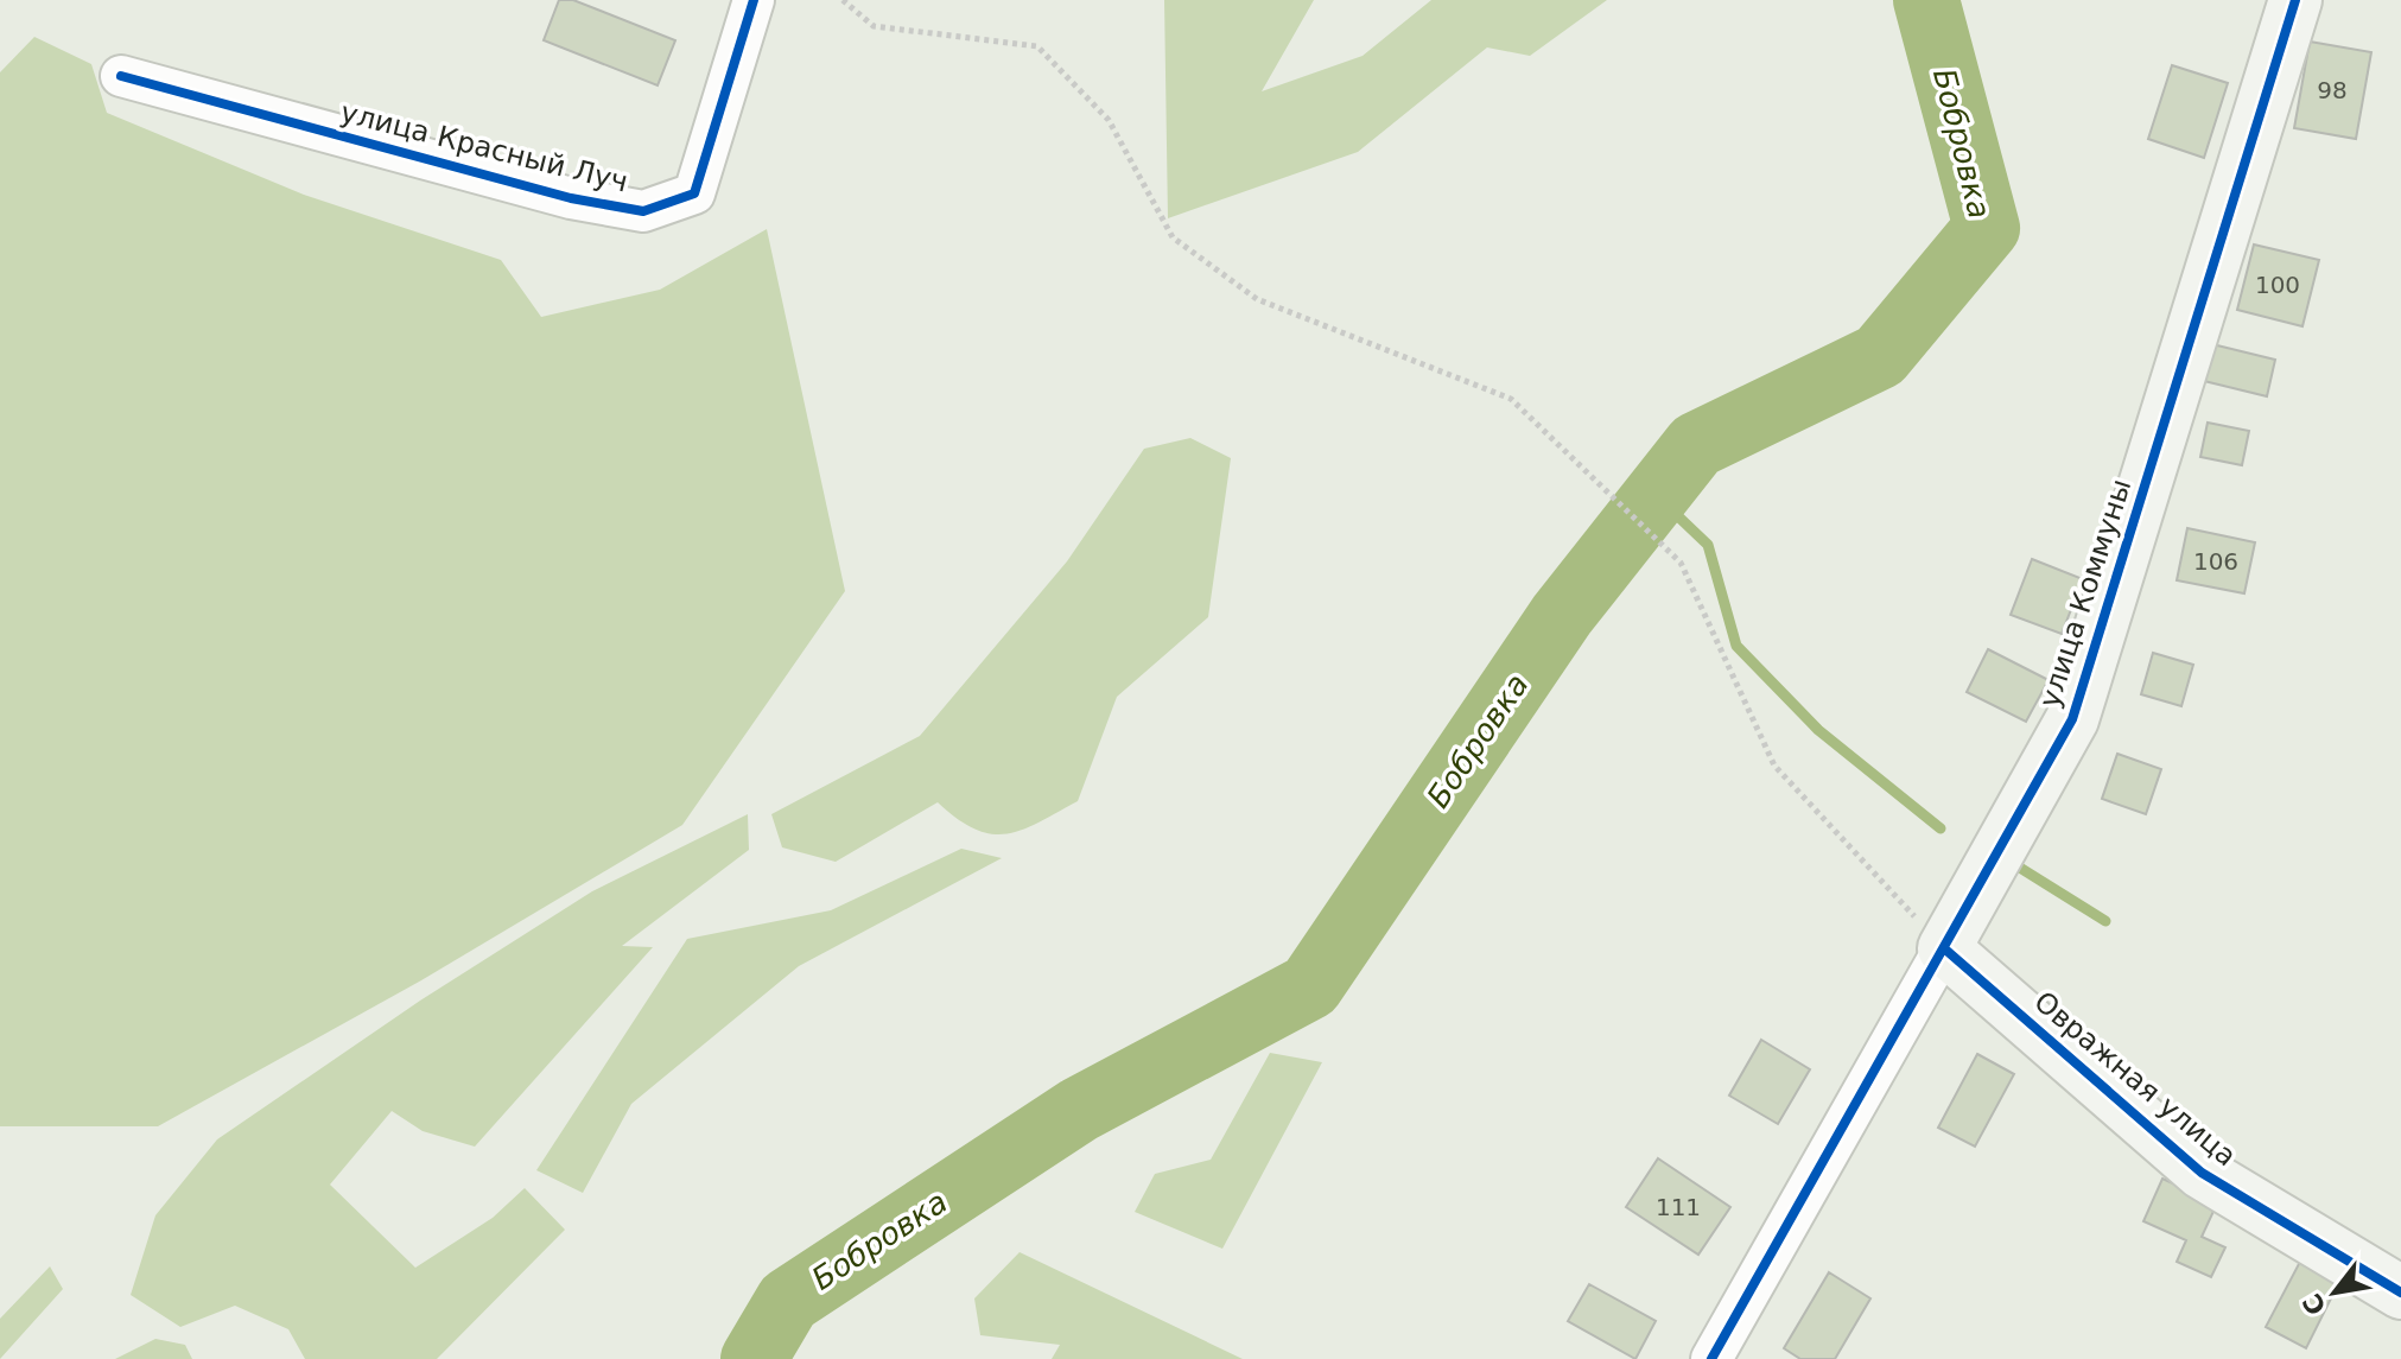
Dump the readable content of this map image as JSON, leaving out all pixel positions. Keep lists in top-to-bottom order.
{
  "streets": {
    "street": ["улица Красный Луч", "улица Коммуны", "Овражная улица"]
  },
  "crossings": [
    ["улица Коммуны", "Овражная улица"]
  ],
  "water": ["Бобровка"],
  "house_numbers": [
    "98",
    "100",
    "106",
    "111"
  ],
  "north": "bottom left"
}
